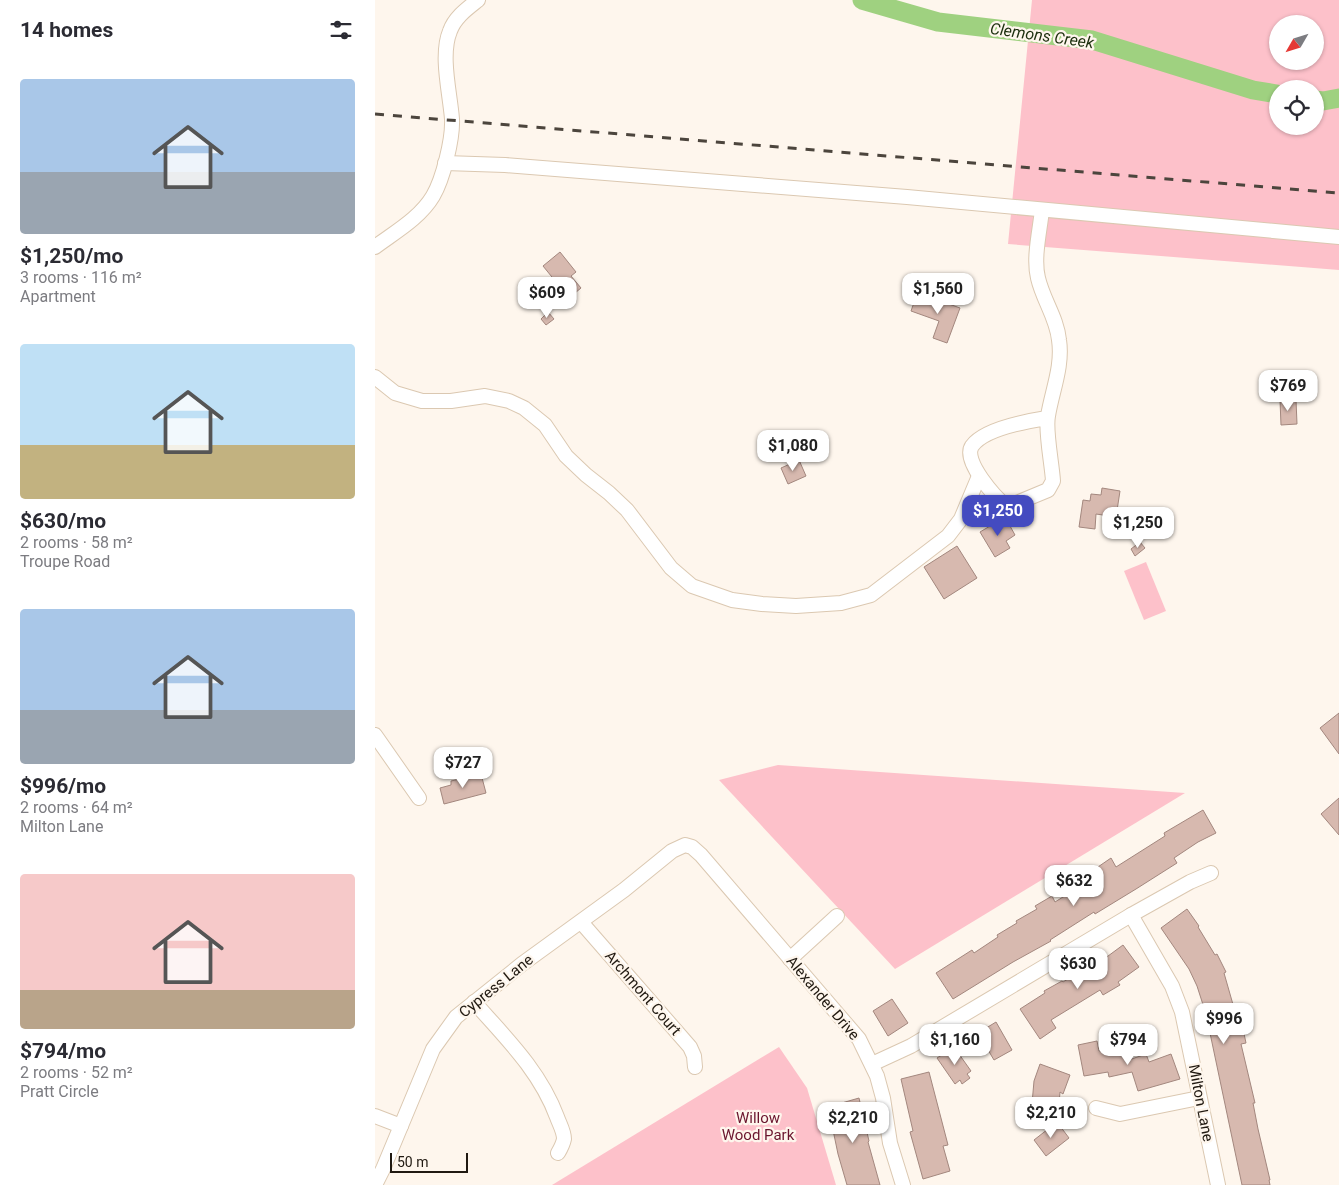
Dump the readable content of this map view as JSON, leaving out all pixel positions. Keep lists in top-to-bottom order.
{
  "streets": {
    "street": [
      "Cypress Lane",
      "Archmont Court",
      "Alexander Drive",
      "Milton Lane"
    ]
  },
  "crossings": [
    ["Cypress Lane", "Archmont Court"],
    ["Cypress Lane", "Alexander Drive"]
  ],
  "water": ["Clemons Creek"],
  "parks": ["Willow Wood Park"],
  "scale_bar": "50 m",
  "north": "bottom left",
  "page": {
    "heading": "14 homes",
    "list": [
      {
        "name": "$1,250/mo",
        "note": "3 rooms · 116 m² · Apartment"
      },
      {
        "name": "$630/mo",
        "note": "2 rooms · 58 m² · Troupe Road"
      },
      {
        "name": "$996/mo",
        "note": "2 rooms · 64 m² · Milton Lane"
      },
      {
        "name": "$794/mo",
        "note": "2 rooms · 52 m² · Pratt Circle"
      }
    ],
    "price": [
      "$1,560",
      "$609",
      "$769",
      "$1,080",
      "$1,250",
      "$1,250",
      "$727",
      "$632",
      "$630",
      "$996",
      "$1,160",
      "$794",
      "$2,210",
      "$2,210"
    ],
    "scale": "50 m"
  }
}
